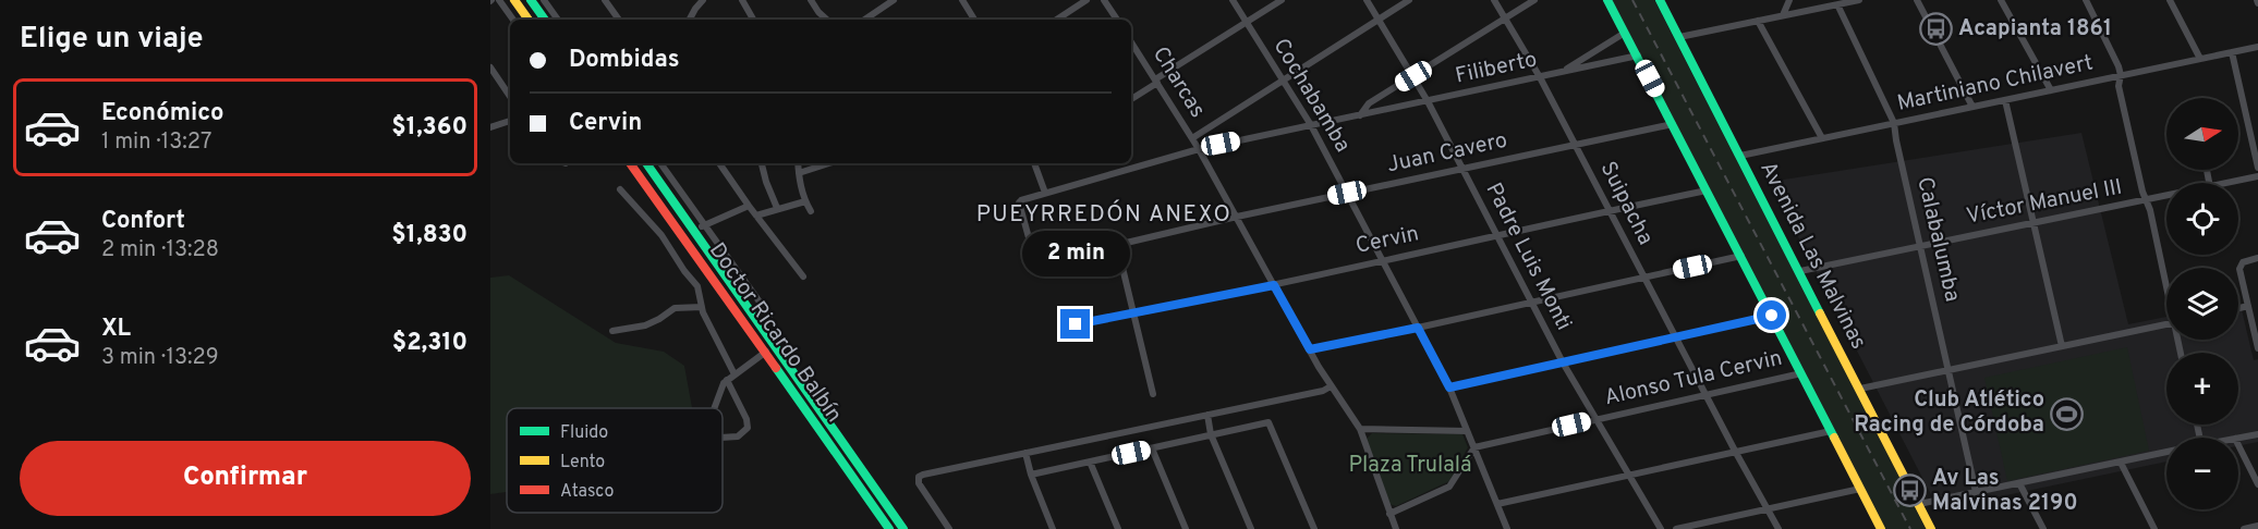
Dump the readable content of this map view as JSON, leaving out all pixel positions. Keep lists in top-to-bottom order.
{
  "streets": {
    "main road": ["Avenida Las Malvinas", "Doctor Ricardo Balbín"],
    "street": [
      "Filiberto",
      "Charcas",
      "Martiniano Chilavert",
      "Cochabamba",
      "Juan Cavero",
      "Víctor Manuel III",
      "Suipacha",
      "Calabalumba",
      "Cervin",
      "Padre Luis Monti",
      "Alonso Tula Cervin"
    ]
  },
  "crossings": [
    ["Filiberto", "Charcas"],
    ["Filiberto", "Cochabamba"],
    ["Filiberto", "Juan Cavero"],
    ["Filiberto", "Suipacha"],
    ["Filiberto", "Padre Luis Monti"],
    ["Charcas", "Juan Cavero"],
    ["Charcas", "Cervin"],
    ["Martiniano Chilavert", "Calabalumba"],
    ["Martiniano Chilavert", "Avenida Las Malvinas"],
    ["Cochabamba", "Juan Cavero"],
    ["Cochabamba", "Cervin"],
    ["Cochabamba", "Alonso Tula Cervin"],
    ["Juan Cavero", "Suipacha"],
    ["Juan Cavero", "Padre Luis Monti"],
    ["Víctor Manuel III", "Calabalumba"],
    ["Víctor Manuel III", "Avenida Las Malvinas"],
    ["Suipacha", "Cervin"],
    ["Suipacha", "Alonso Tula Cervin"],
    ["Cervin", "Padre Luis Monti"],
    ["Padre Luis Monti", "Alonso Tula Cervin"]
  ],
  "districts": ["PUEYRREDÓN ANEXO"],
  "parks": ["Plaza Trulalá"],
  "places": {
    "bus stop": ["Acapianta 1861", "Av Las Malvinas 2190"],
    "sports": ["Club Atlético Racing de Córdoba"]
  },
  "legend": ["Fluido", "Lento", "Atasco"],
  "north": "right",
  "page": {
    "heading": "Elige un viaje",
    "banner": ["Dombidas", "Cervin"],
    "list": [
      {
        "name": "Económico",
        "note": "1 min · 13:27",
        "value": "$1,360"
      },
      {
        "name": "Confort",
        "note": "2 min · 13:28",
        "value": "$1,830"
      },
      {
        "name": "XL",
        "note": "3 min · 13:29",
        "value": "$2,310"
      }
    ],
    "map_buttons": ["+", "−"],
    "bubble": "2 min",
    "buttons": "Confirmar"
  }
}
